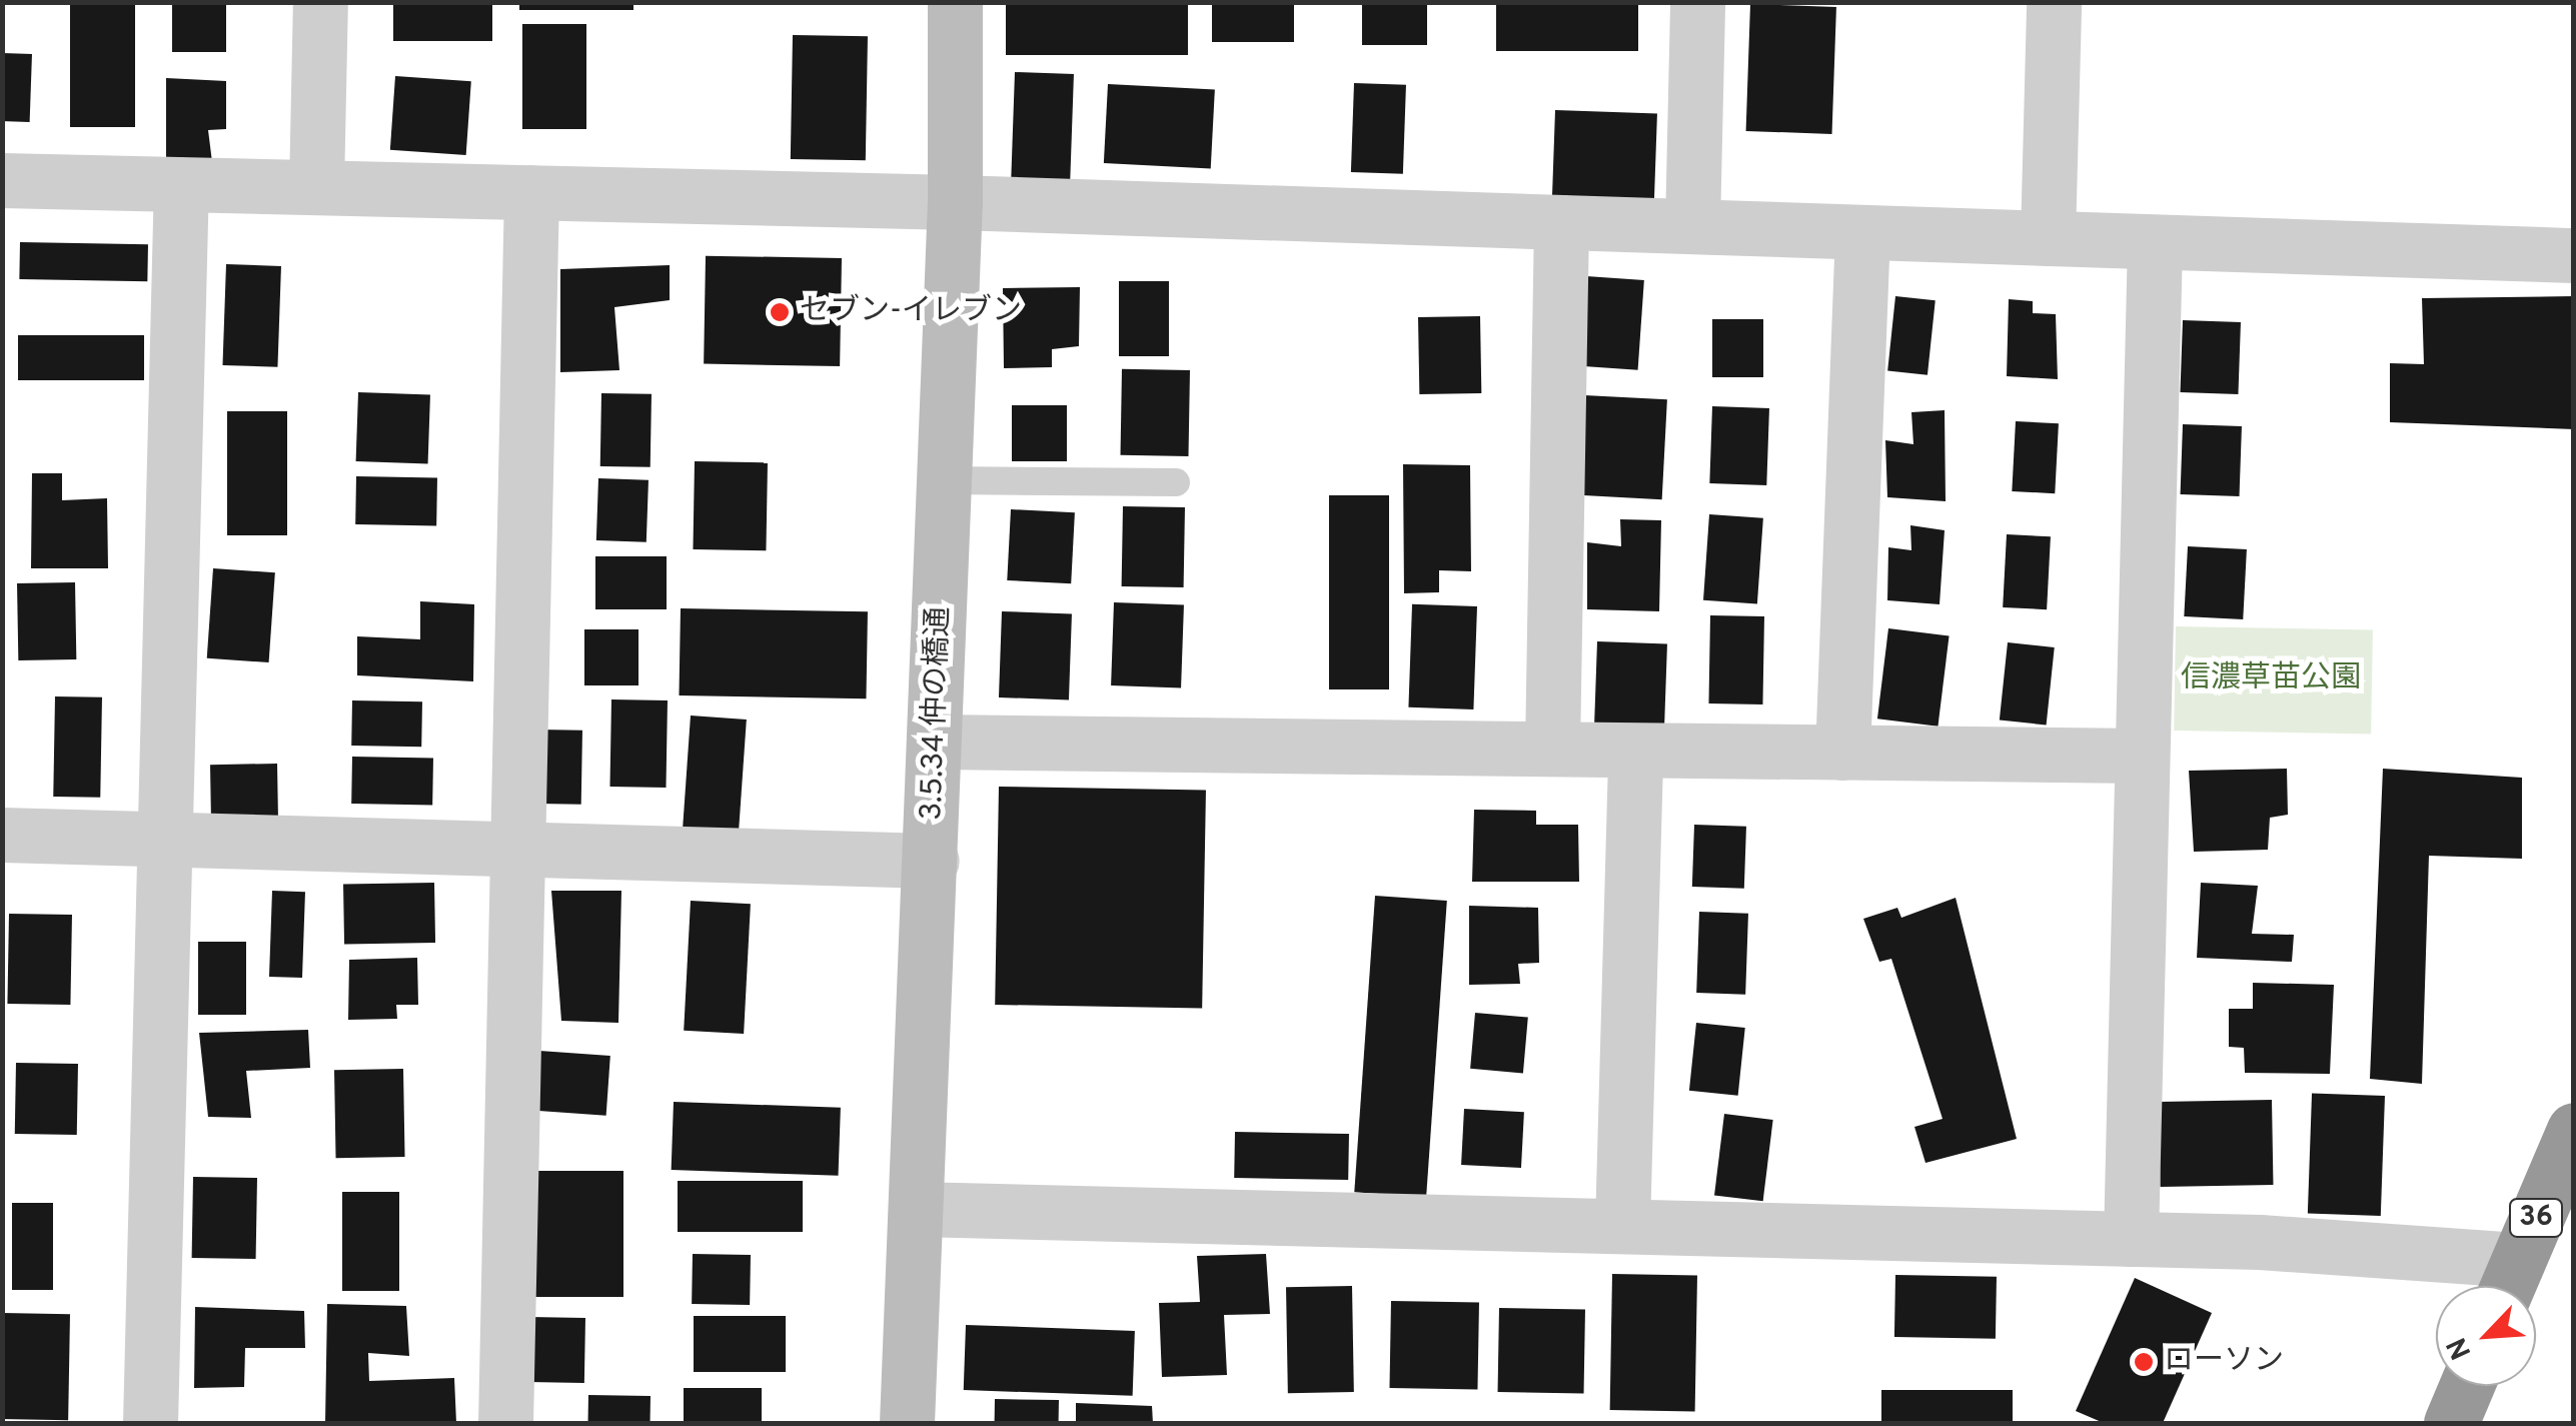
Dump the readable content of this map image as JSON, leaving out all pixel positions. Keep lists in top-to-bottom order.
{
  "streets": {
    "highway": ["36"],
    "street": ["3.5.34 仲の橋通"]
  },
  "parks": ["信濃草苗公園"],
  "places": ["セブン-イレブン", "ローソン"],
  "north": "bottom left"
}
